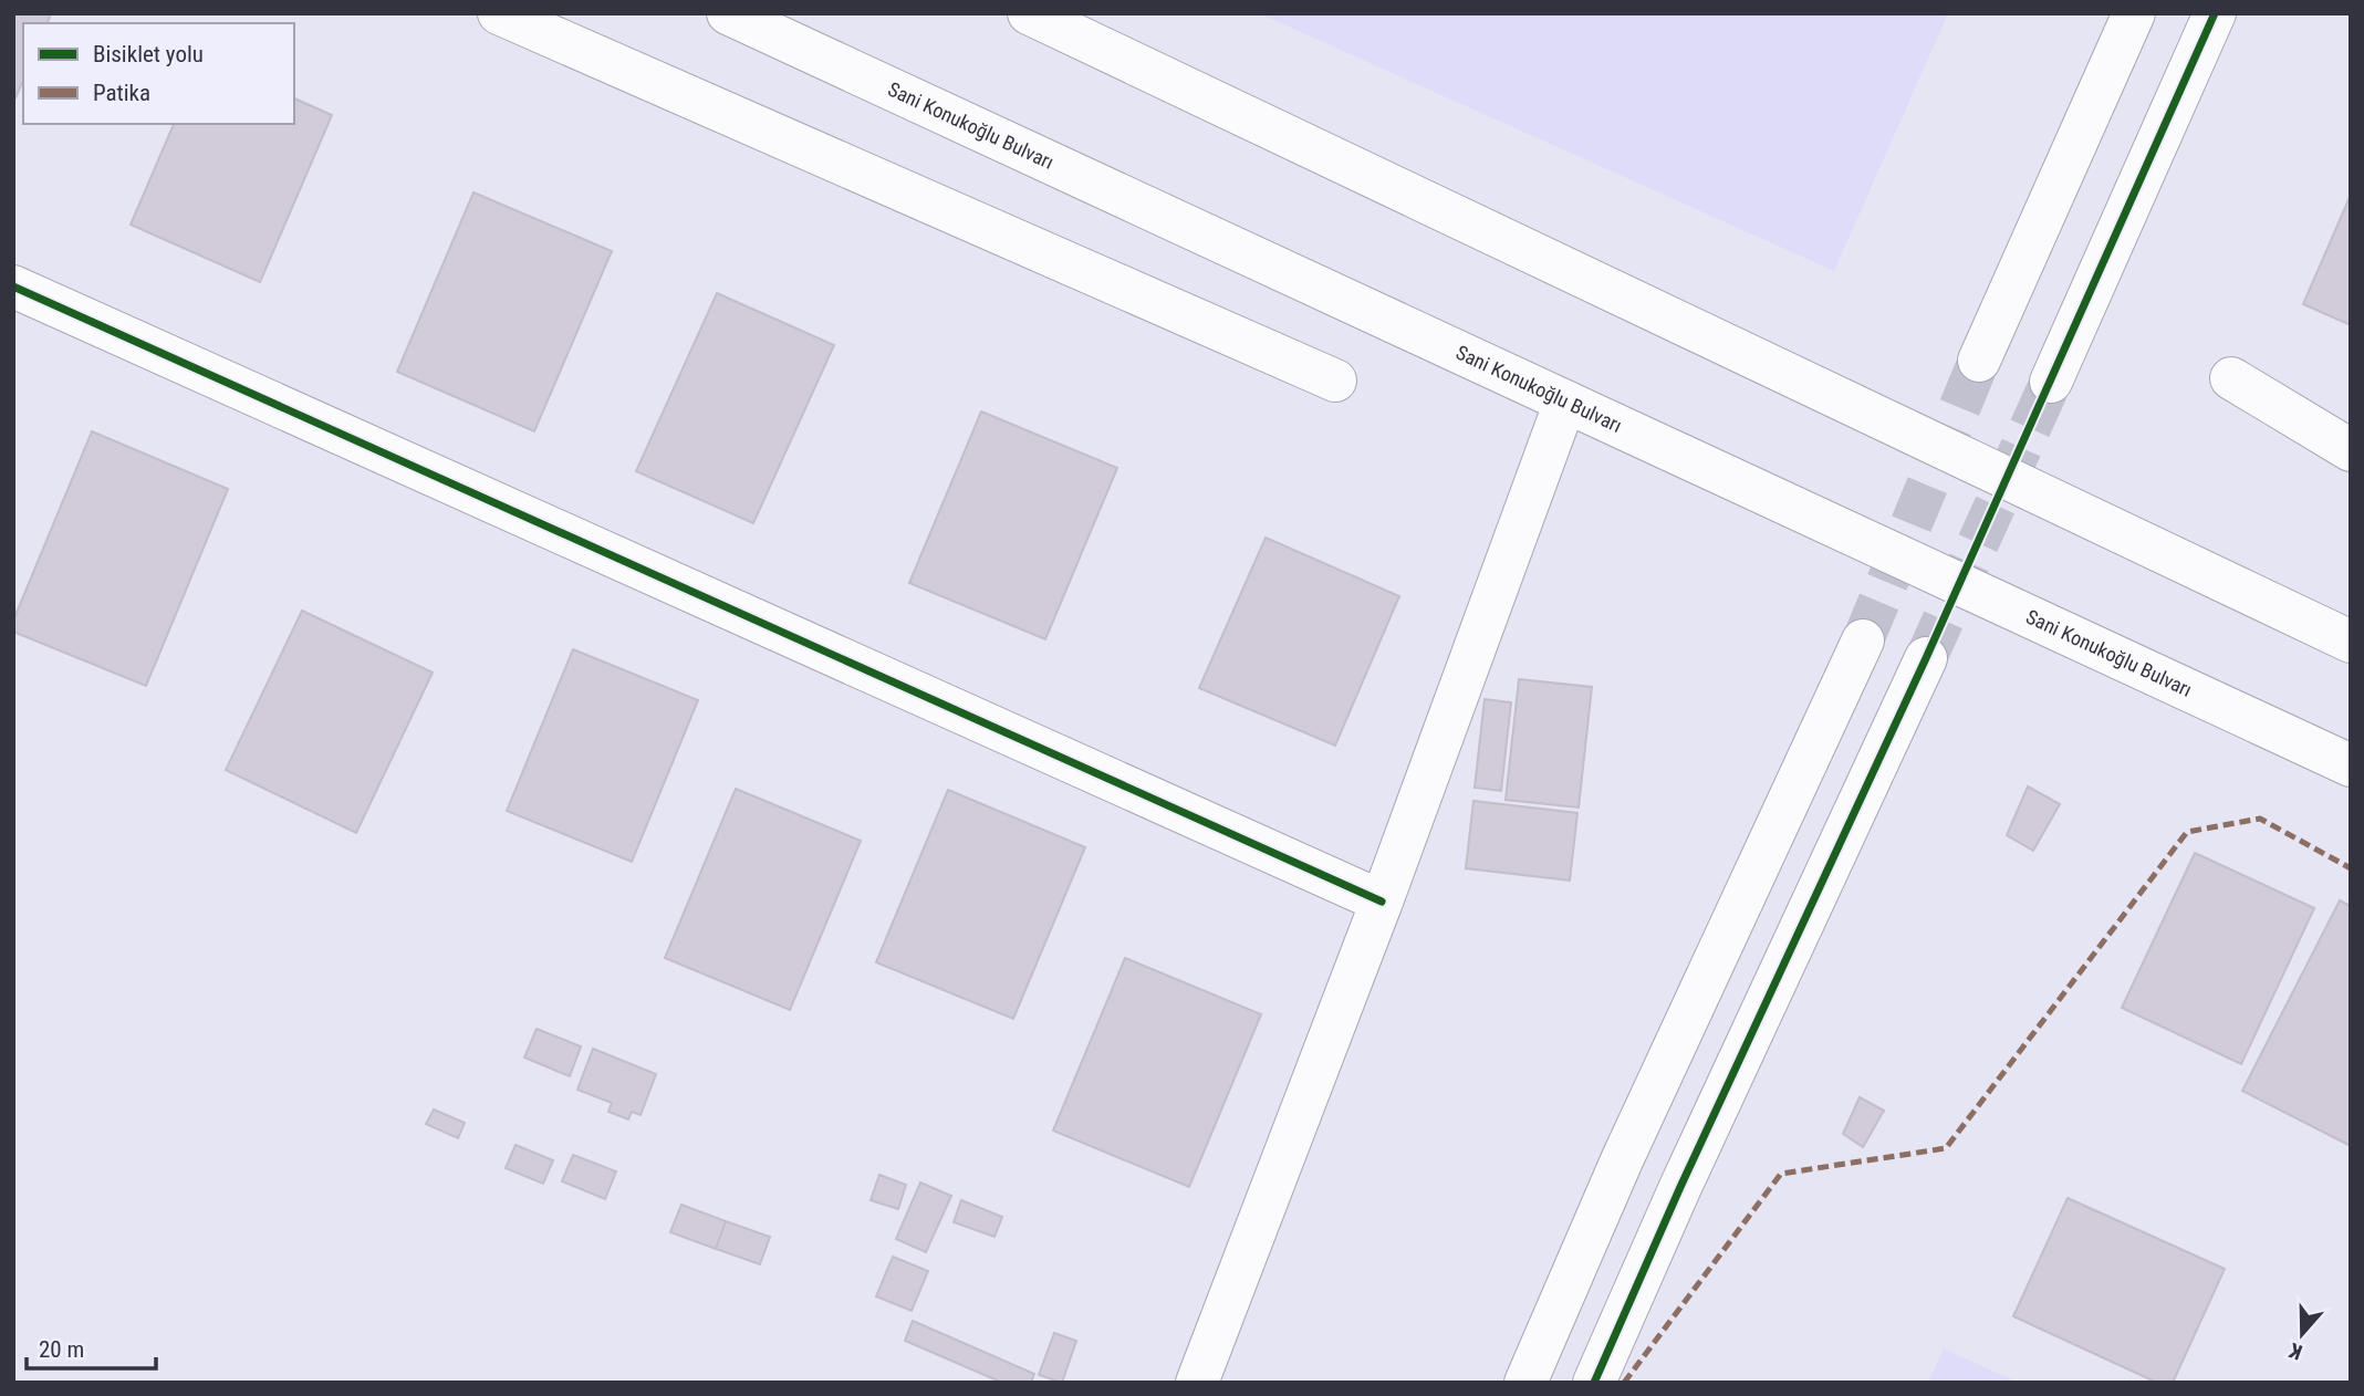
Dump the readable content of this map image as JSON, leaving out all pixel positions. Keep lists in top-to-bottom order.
{
  "streets": {
    "main road": ["Sani Konukoğlu Bulvarı"]
  },
  "legend": ["Bisiklet yolu", "Patika"],
  "scale_bar": "20 m",
  "north": "bottom"
}
